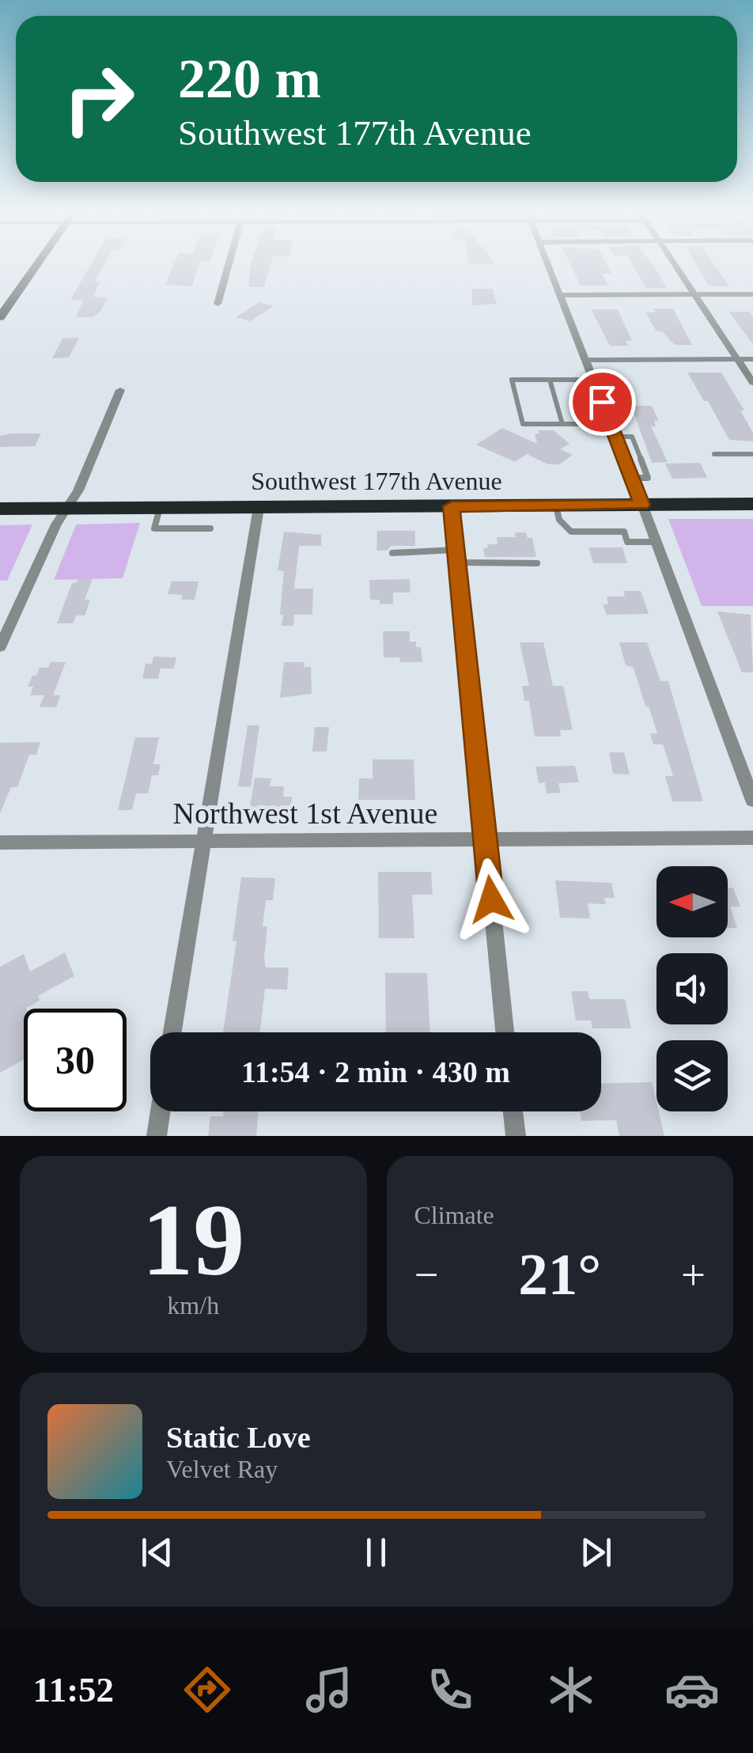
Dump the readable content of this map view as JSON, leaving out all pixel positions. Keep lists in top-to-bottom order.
{
  "streets": {
    "highway": ["Southwest 177th Avenue"],
    "street": ["Northwest 1st Avenue"]
  },
  "north": "left",
  "page": {
    "turn": ["220 m", "Southwest 177th Avenue"],
    "limit": "30",
    "trip": "11:54 · 2 min · 430 m",
    "tile": [
      ["19", "km/h"],
      "Climate"
    ],
    "heat": ["−", "21°", "+"],
    "song": ["Static Love", "Velvet Ray"],
    "tabs": "11:52"
  }
}
